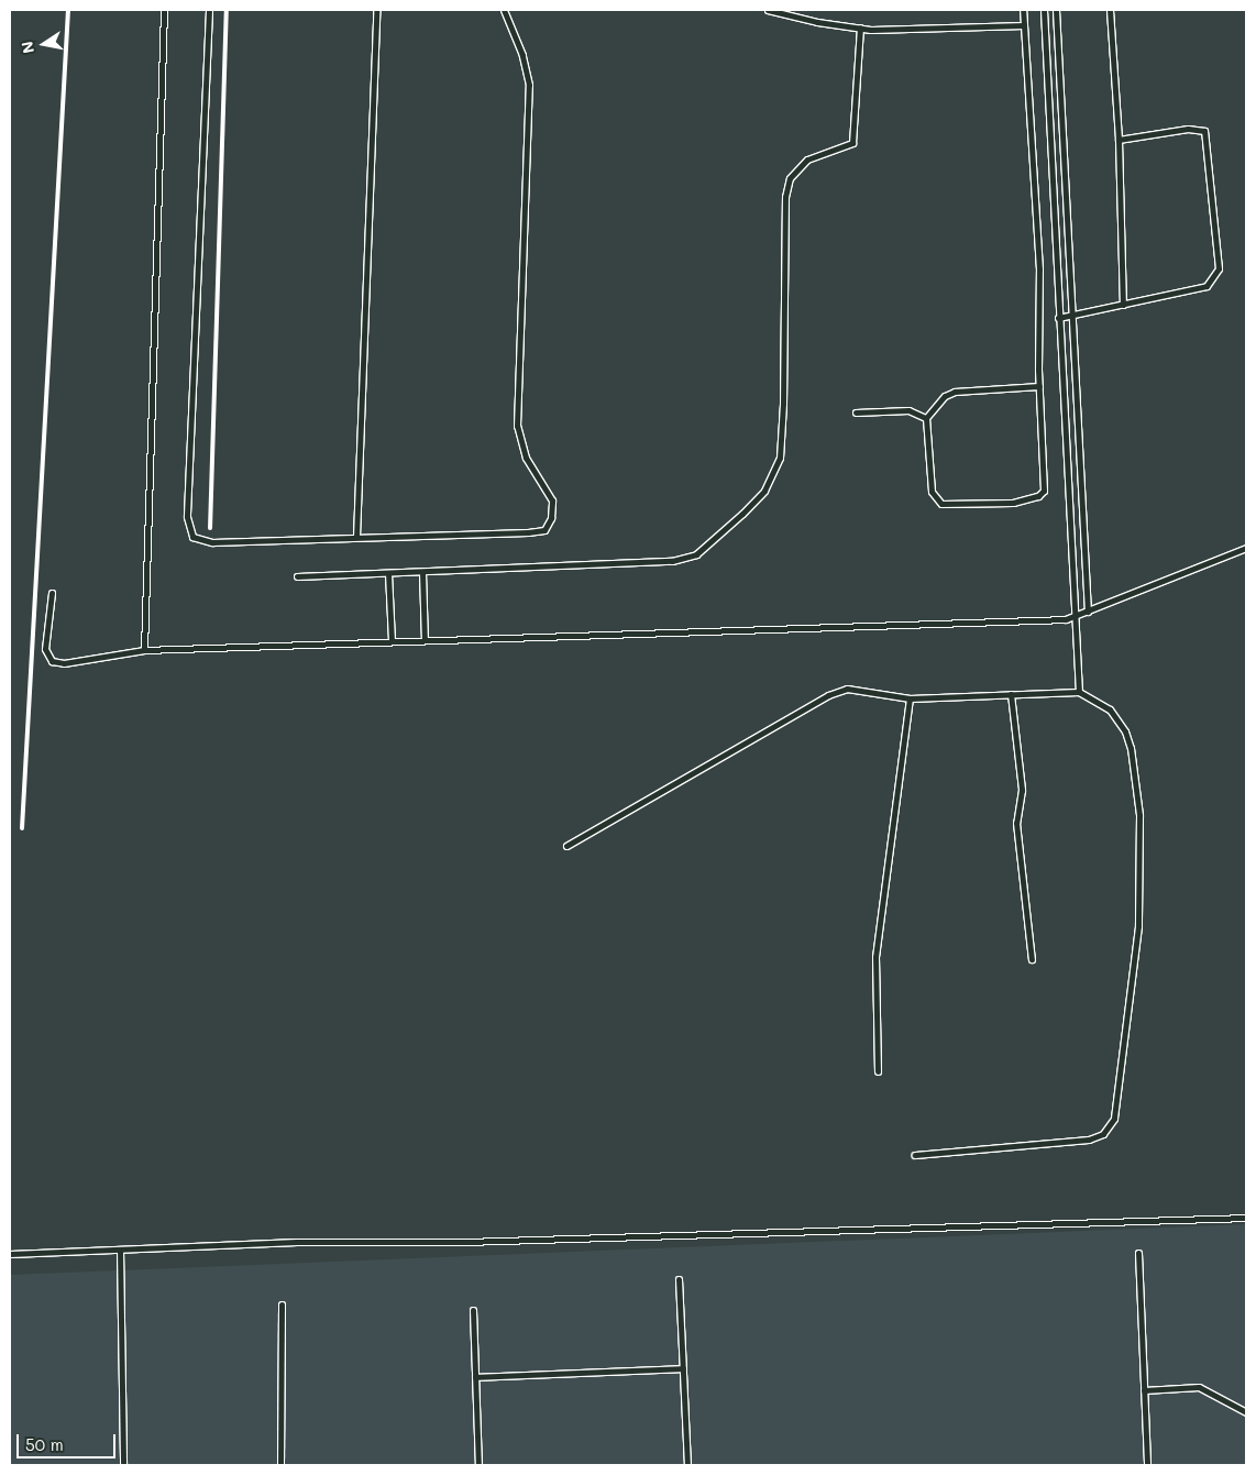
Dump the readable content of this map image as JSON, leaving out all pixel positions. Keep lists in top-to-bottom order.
{
  "scale_bar": "50 m",
  "north": "left"
}
